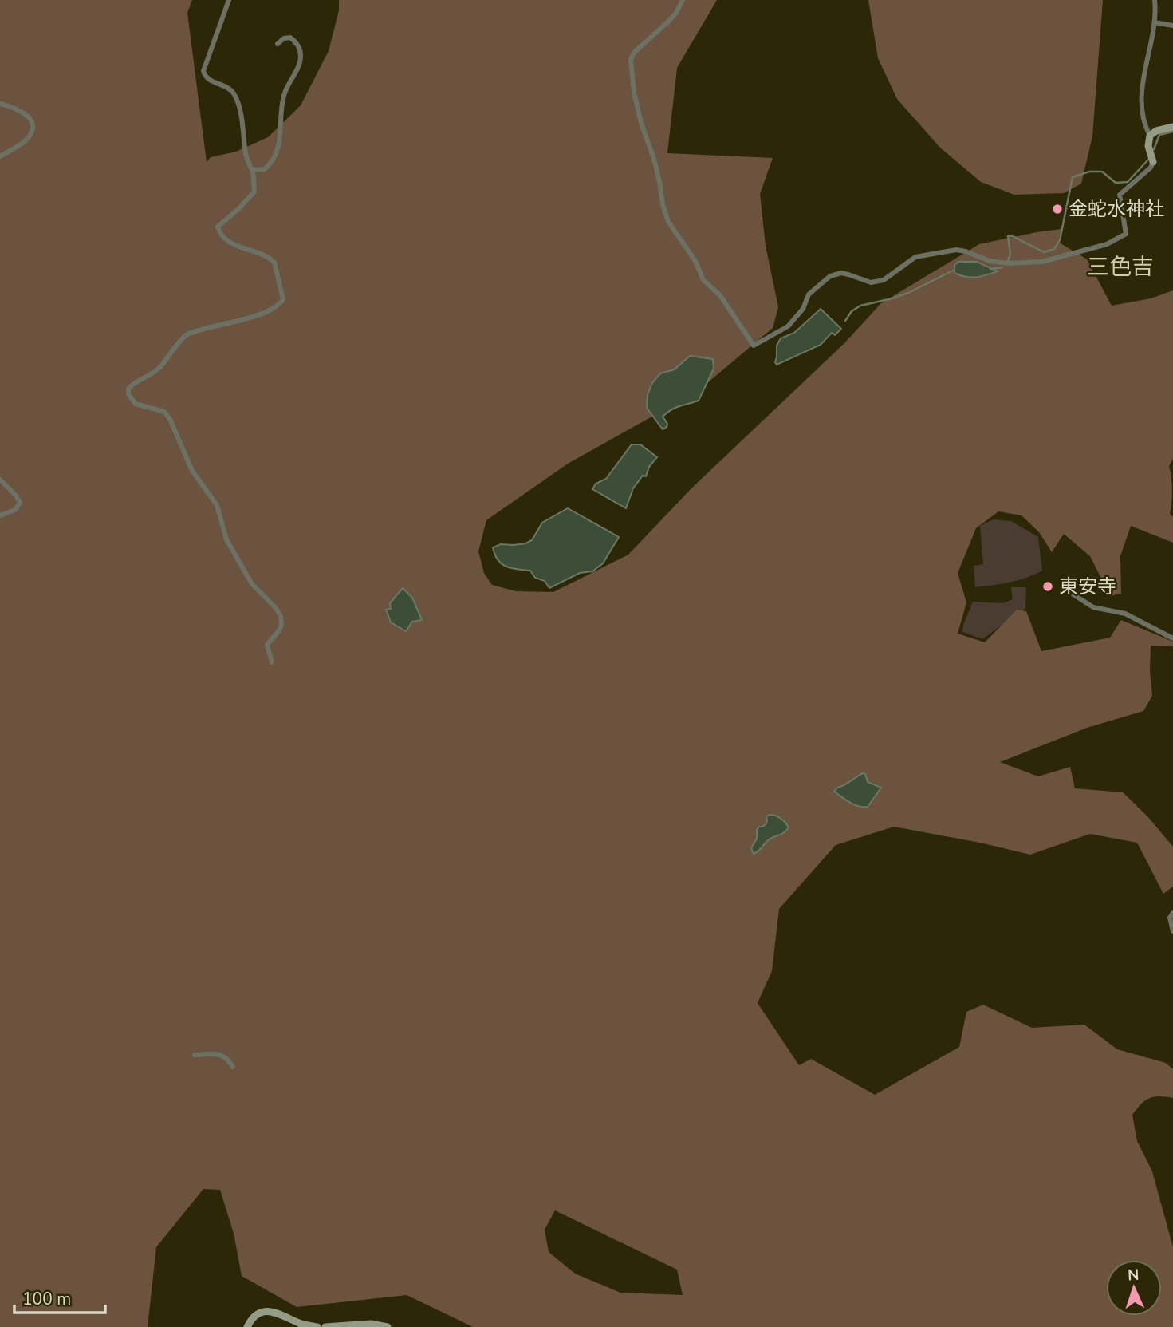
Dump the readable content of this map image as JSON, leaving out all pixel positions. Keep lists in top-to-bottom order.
{
  "districts": ["三色吉"],
  "places": ["金蛇水神社", "東安寺"],
  "scale_bar": "100 m",
  "north": "top"
}
